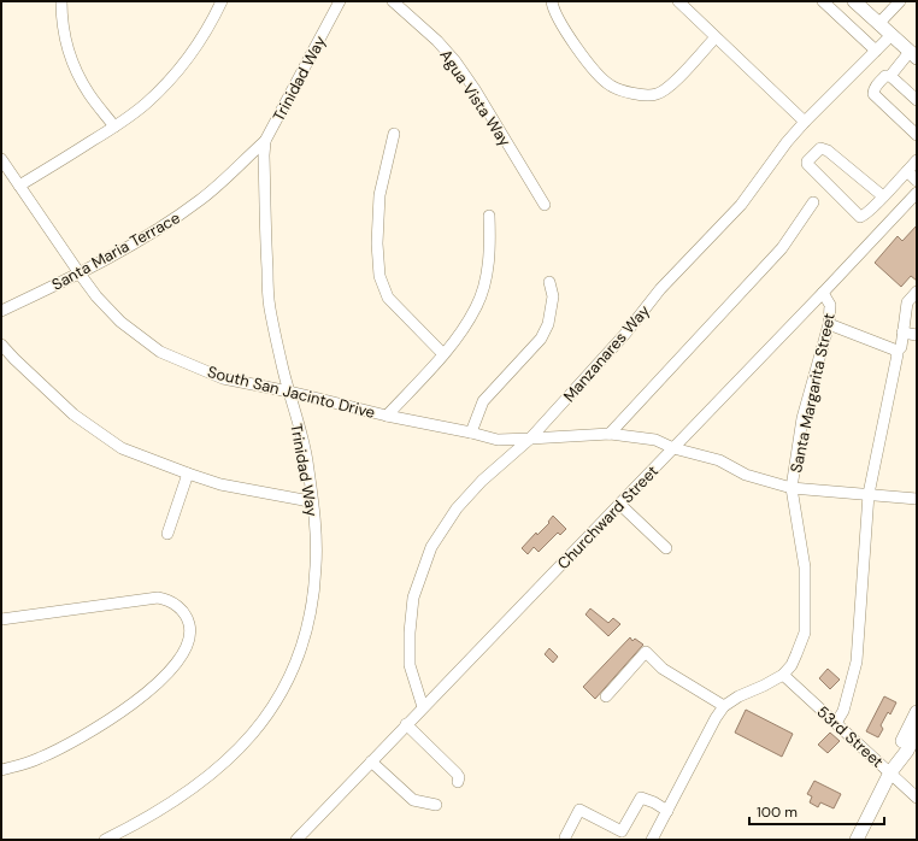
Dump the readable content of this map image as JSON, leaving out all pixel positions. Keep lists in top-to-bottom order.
{
  "streets": {
    "street": [
      "Trinidad Way",
      "Agua Vista Way",
      "Santa Maria Terrace",
      "Manzanares Way",
      "South San Jacinto Drive",
      "Santa Margarita Street",
      "Churchward Street",
      "53rd Street"
    ]
  },
  "crossings": [
    ["Trinidad Way", "Santa Maria Terrace"],
    ["Trinidad Way", "South San Jacinto Drive"],
    ["Santa Maria Terrace", "South San Jacinto Drive"],
    ["Manzanares Way", "South San Jacinto Drive"],
    ["Manzanares Way", "Churchward Street"],
    ["South San Jacinto Drive", "Santa Margarita Street"],
    ["South San Jacinto Drive", "Churchward Street"],
    ["Santa Margarita Street", "Churchward Street"],
    ["Santa Margarita Street", "53rd Street"]
  ],
  "scale_bar": "100 m"
}
